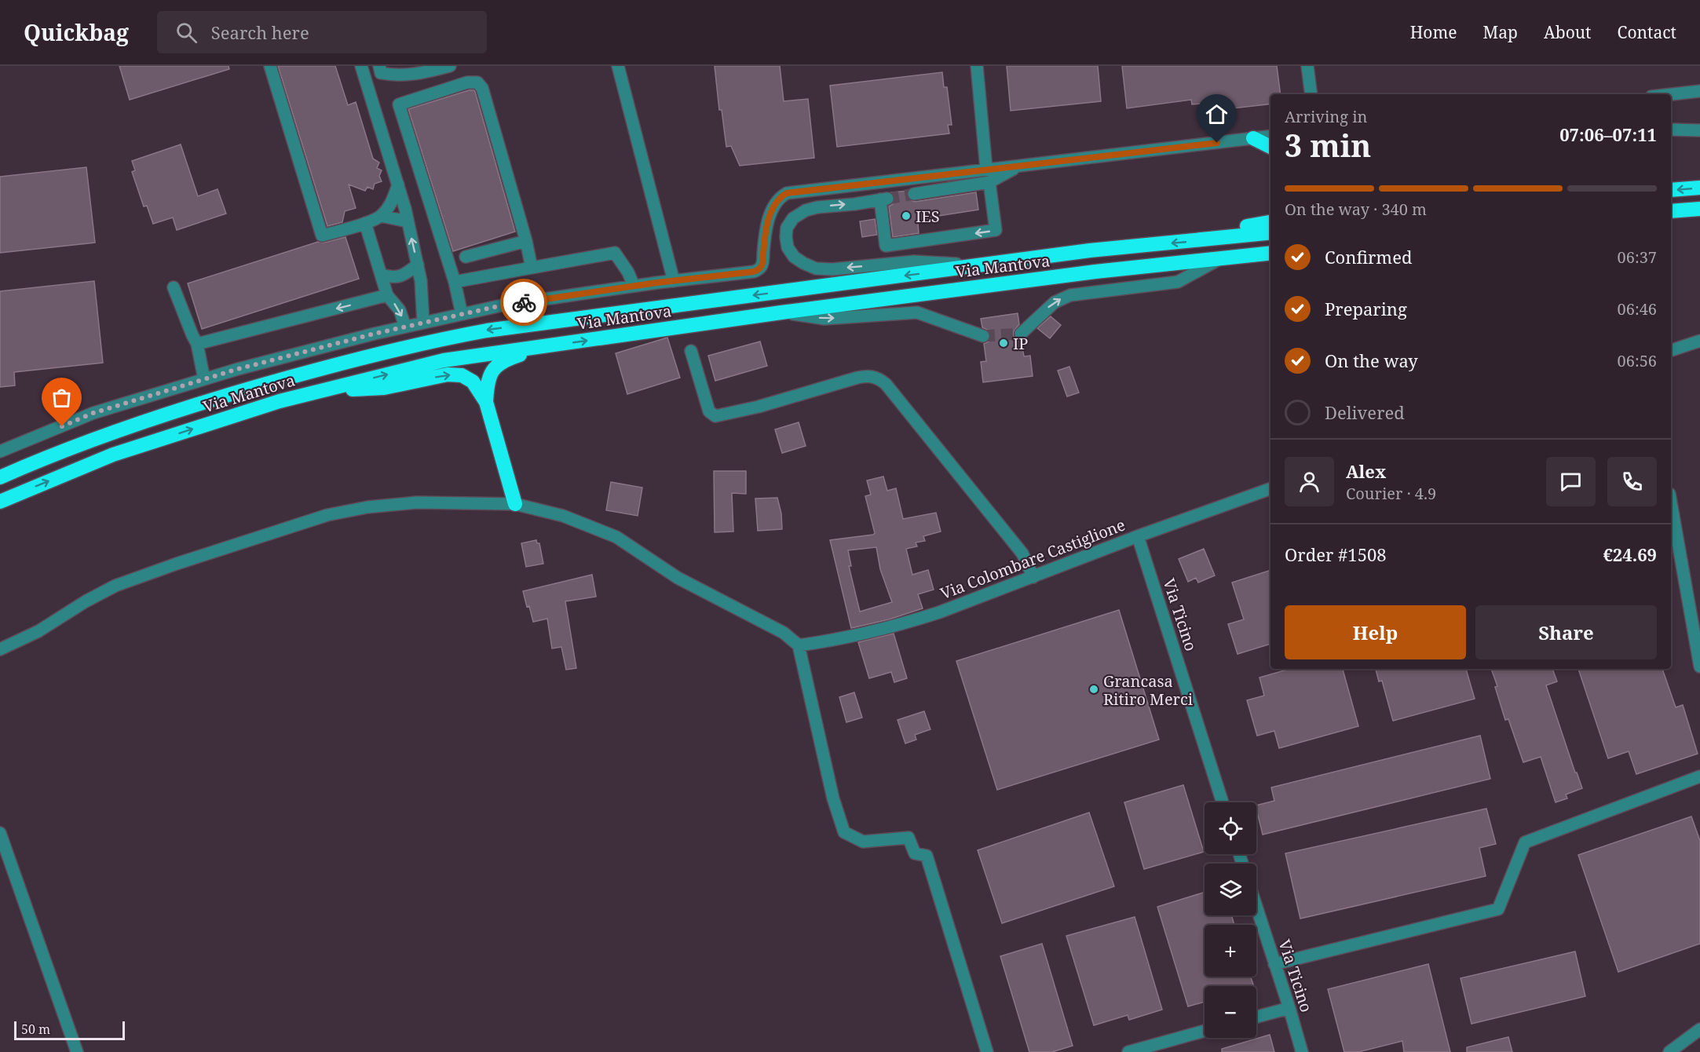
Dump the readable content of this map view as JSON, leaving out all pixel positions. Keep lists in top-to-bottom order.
{
  "streets": {
    "highway": ["Via Mantova"],
    "street": ["Via Colombare Castiglione", "Via Ticino"]
  },
  "crossings": [
    ["Via Colombare Castiglione", "Via Ticino"]
  ],
  "places": ["IES", "IP", "Grancasa Ritiro Merci"],
  "scale_bar": "50 m",
  "page": {
    "header": "Quickbag",
    "search": "Search here",
    "nav": [
      "Home",
      "Map",
      "About",
      "Contact"
    ],
    "heading": ["3 min", "Arriving in", "07:06–07:11"],
    "panel": [
      "Alex",
      "Courier · 4.9",
      "Order #1508",
      "€24.69"
    ],
    "bar": "On the way · 340 m",
    "list": [
      ["Confirmed", "06:37"],
      ["Preparing", "06:46"],
      ["On the way", "06:56"],
      "Delivered"
    ],
    "buttons": ["Help", "Share"],
    "map_buttons": ["+", "−"],
    "scale": "50 m"
  }
}
